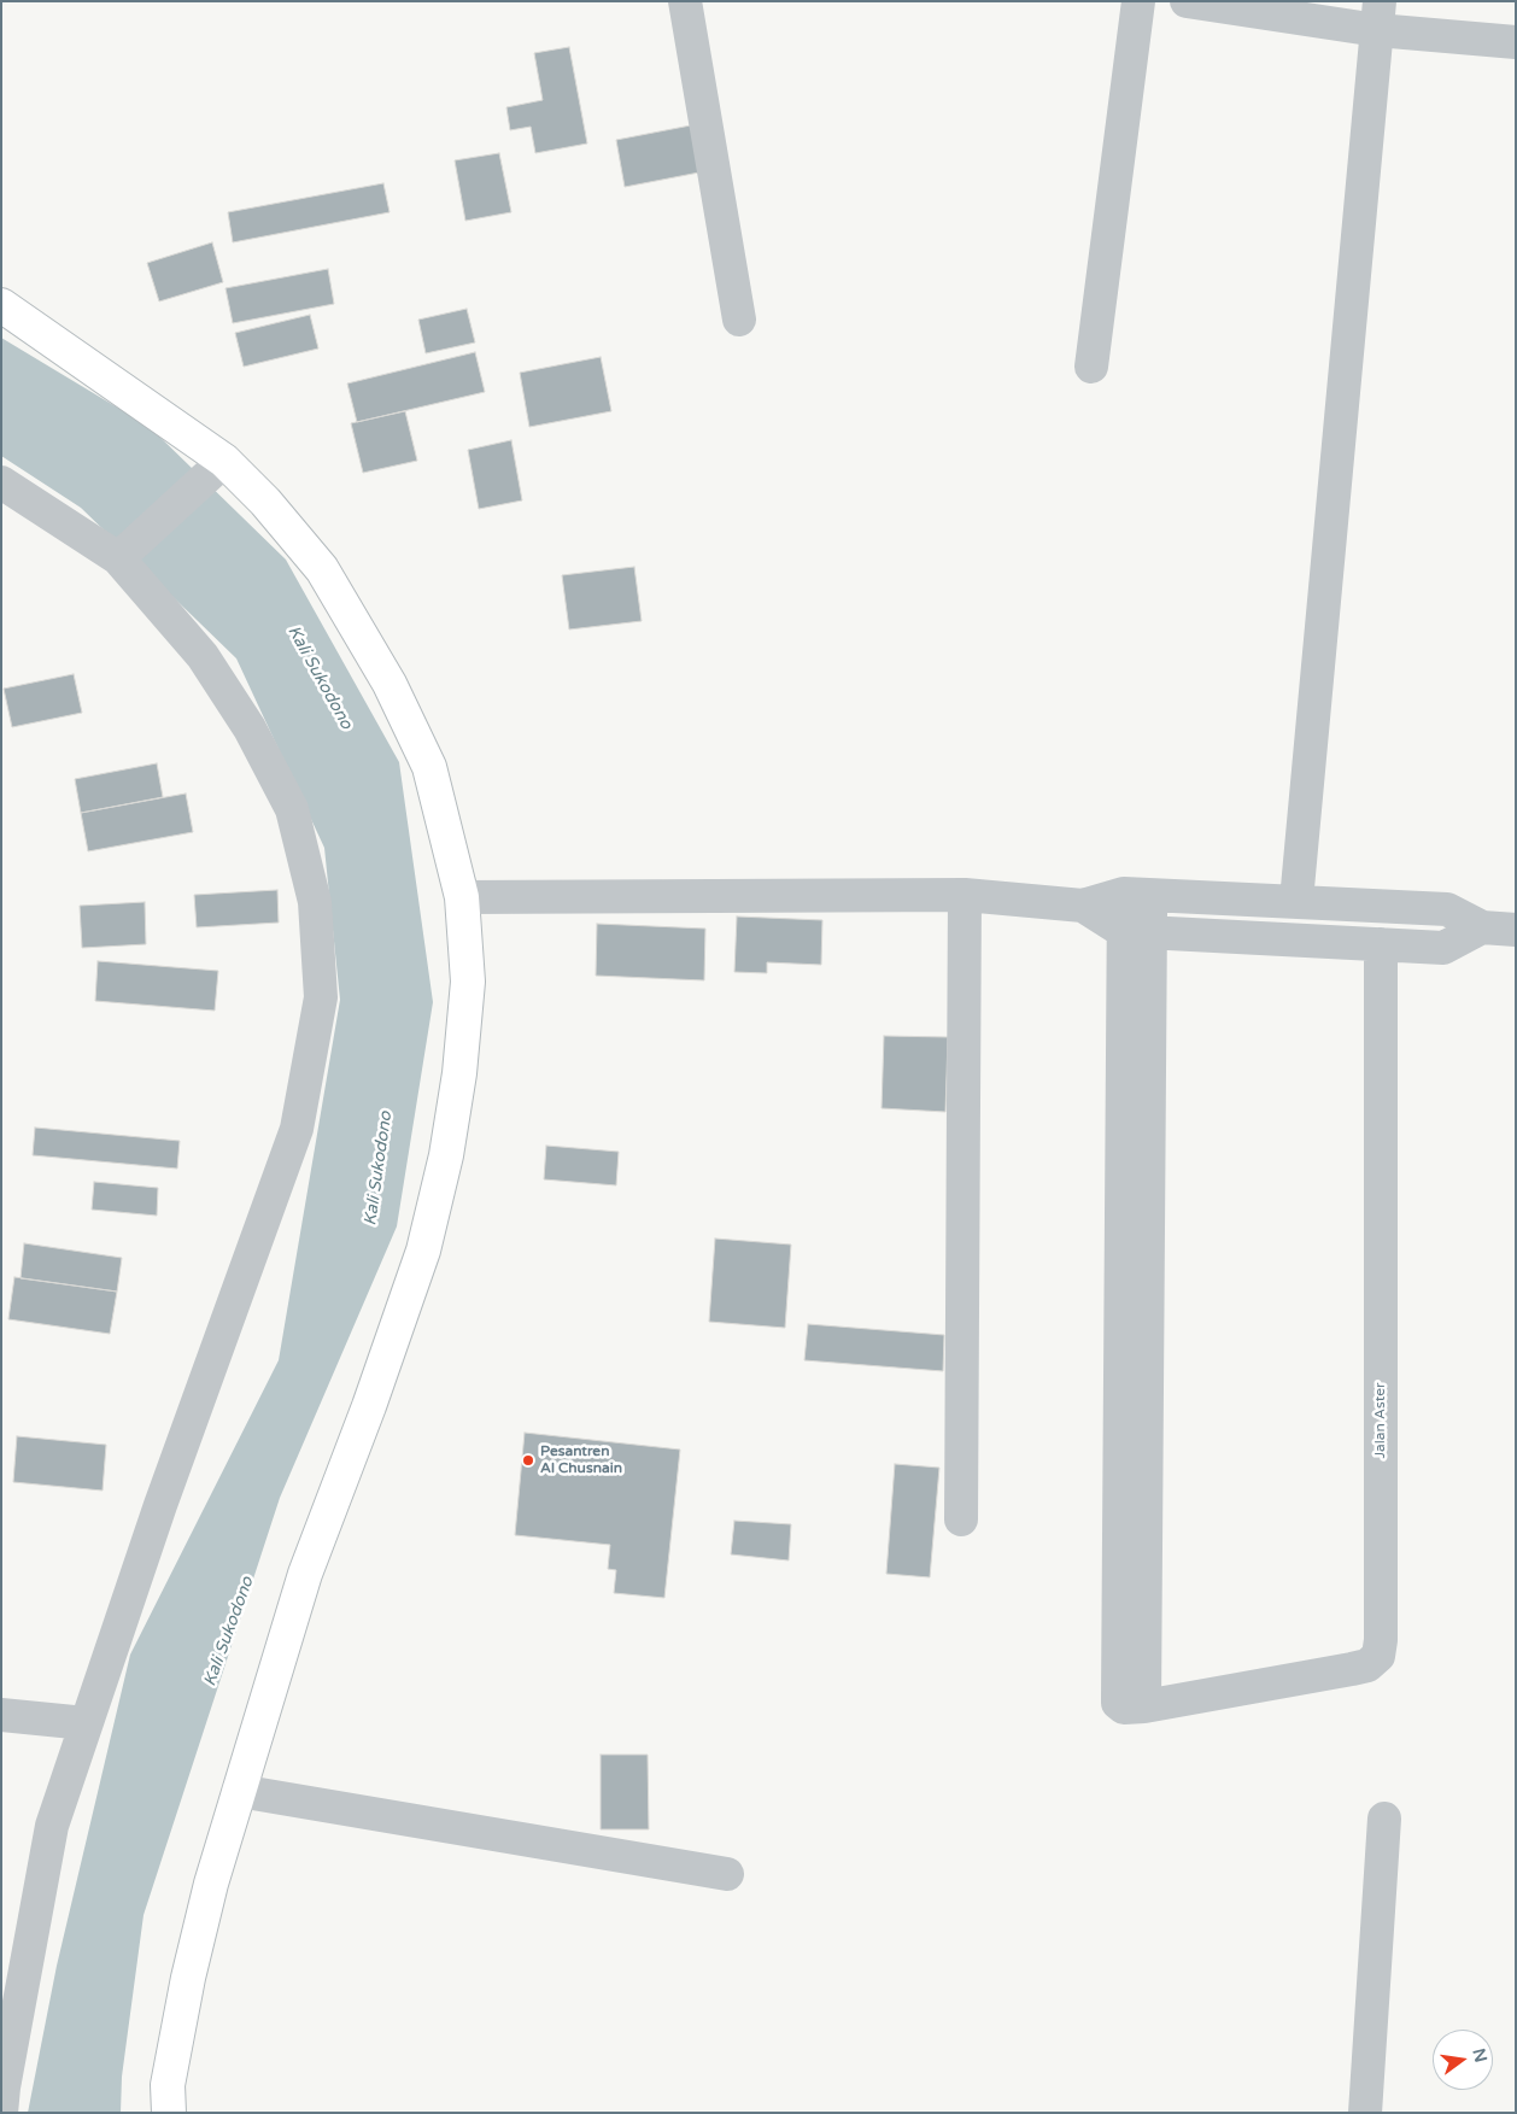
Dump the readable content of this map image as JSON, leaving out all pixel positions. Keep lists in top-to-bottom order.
{
  "streets": {
    "street": ["Jalan Aster"]
  },
  "water": ["Kali Sukodono"],
  "places": ["Pesantren Al Chusnain"],
  "north": "right"
}
